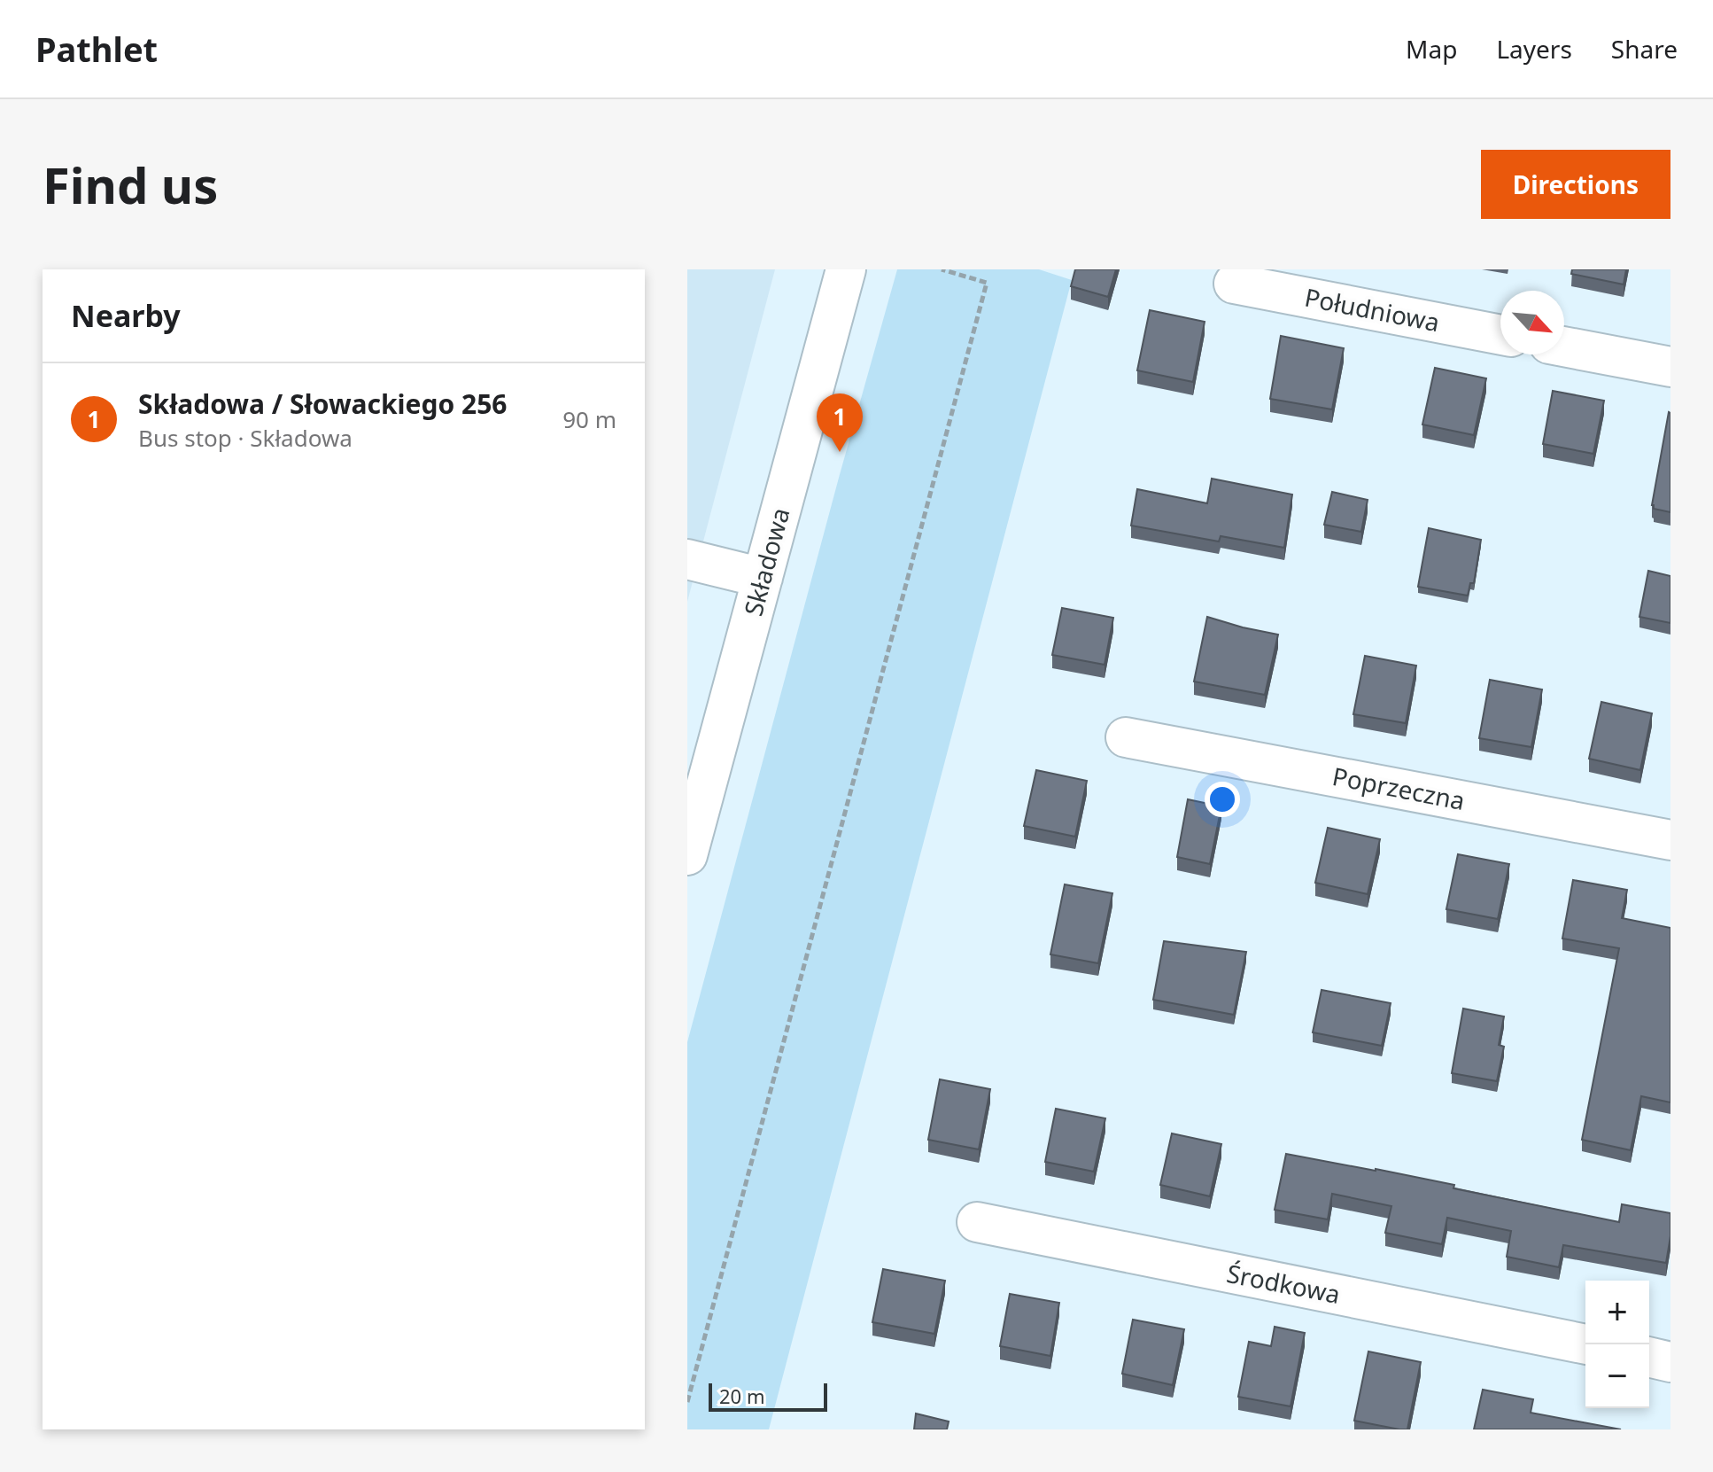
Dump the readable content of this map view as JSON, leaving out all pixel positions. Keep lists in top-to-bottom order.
{
  "streets": {
    "street": [
      "Południowa",
      "Składowa",
      "Poprzeczna",
      "Środkowa"
    ]
  },
  "scale_bar": "20 m",
  "north": "bottom right",
  "page": {
    "header": "Pathlet",
    "nav": ["Map", "Layers", "Share"],
    "buttons": "Directions",
    "title": "Find us",
    "heading": "Nearby",
    "list": [
      {
        "mark": "1",
        "name": "Składowa / Słowackiego 256",
        "note": "Bus stop · Składowa",
        "value": "90 m"
      }
    ],
    "pins": "1",
    "map_buttons": ["+", "−"],
    "scale": "20 m"
  }
}
